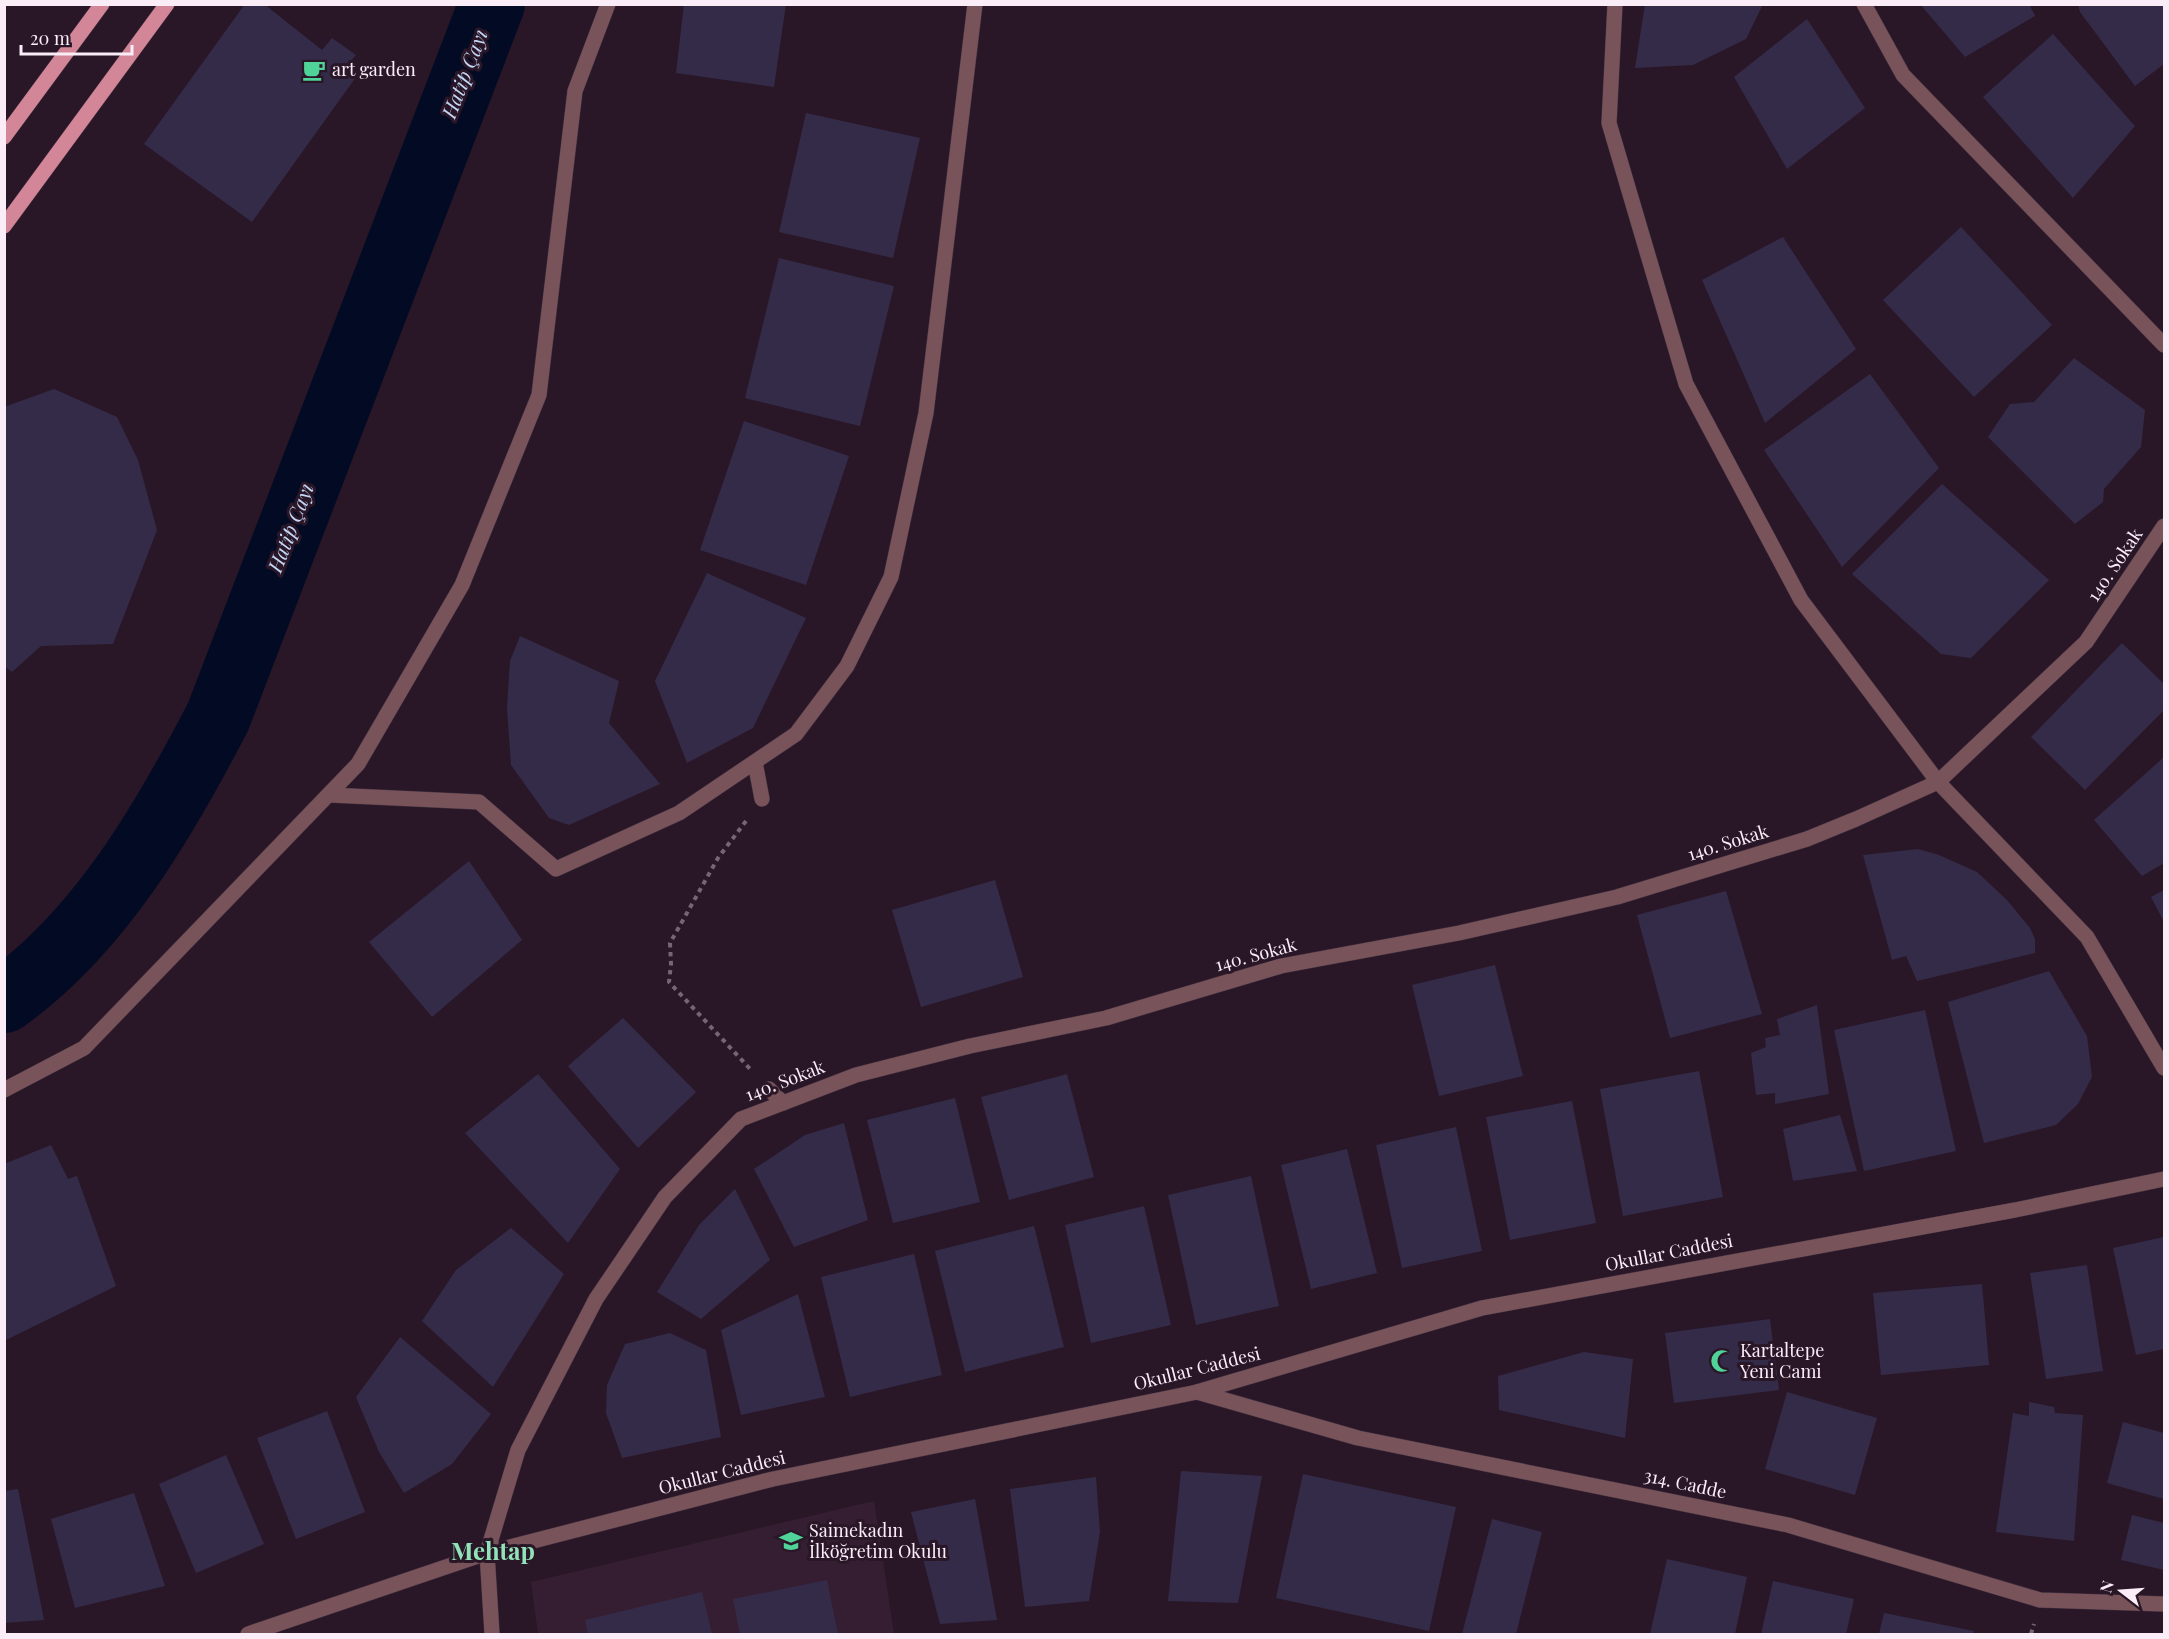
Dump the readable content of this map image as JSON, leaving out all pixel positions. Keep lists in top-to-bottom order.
{
  "streets": {
    "street": ["140. Sokak", "Okullar Caddesi", "314. Cadde"]
  },
  "crossings": [
    ["140. Sokak", "Okullar Caddesi"],
    ["Okullar Caddesi", "314. Cadde"]
  ],
  "districts": ["Mehtap"],
  "water": ["Hatip Çayı"],
  "places": {
    "cafe": ["art garden"],
    "mosque": ["Kartaltepe Yeni Cami"],
    "school or university": ["Saimekadın İlköğretim Okulu"]
  },
  "scale_bar": "20 m",
  "north": "left"
}
